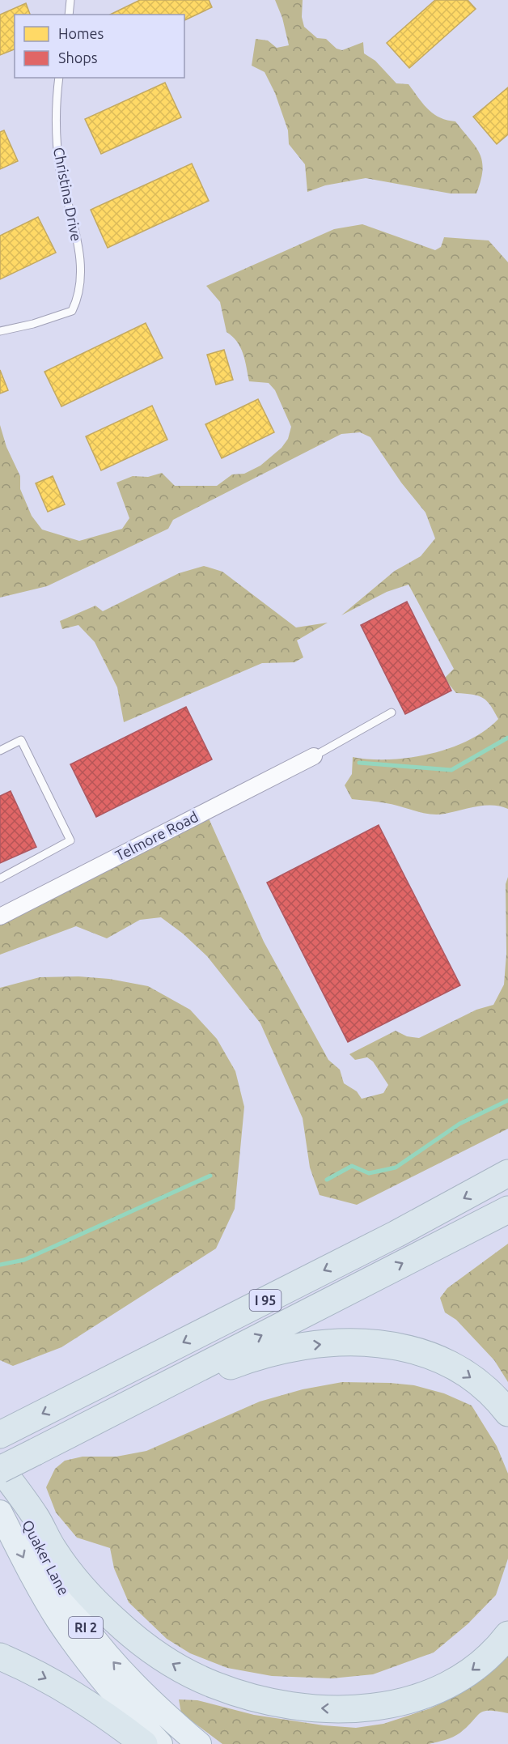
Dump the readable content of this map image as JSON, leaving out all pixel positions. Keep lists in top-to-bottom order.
{
  "streets": {
    "highway": ["I 95"],
    "main road": ["Quaker Lane", "RI 2"],
    "street": ["Telmore Road"],
    "lane": ["Christina Drive"]
  },
  "crossings": [
    ["I 95", "Quaker Lane"]
  ],
  "legend": ["Homes", "Shops"]
}
